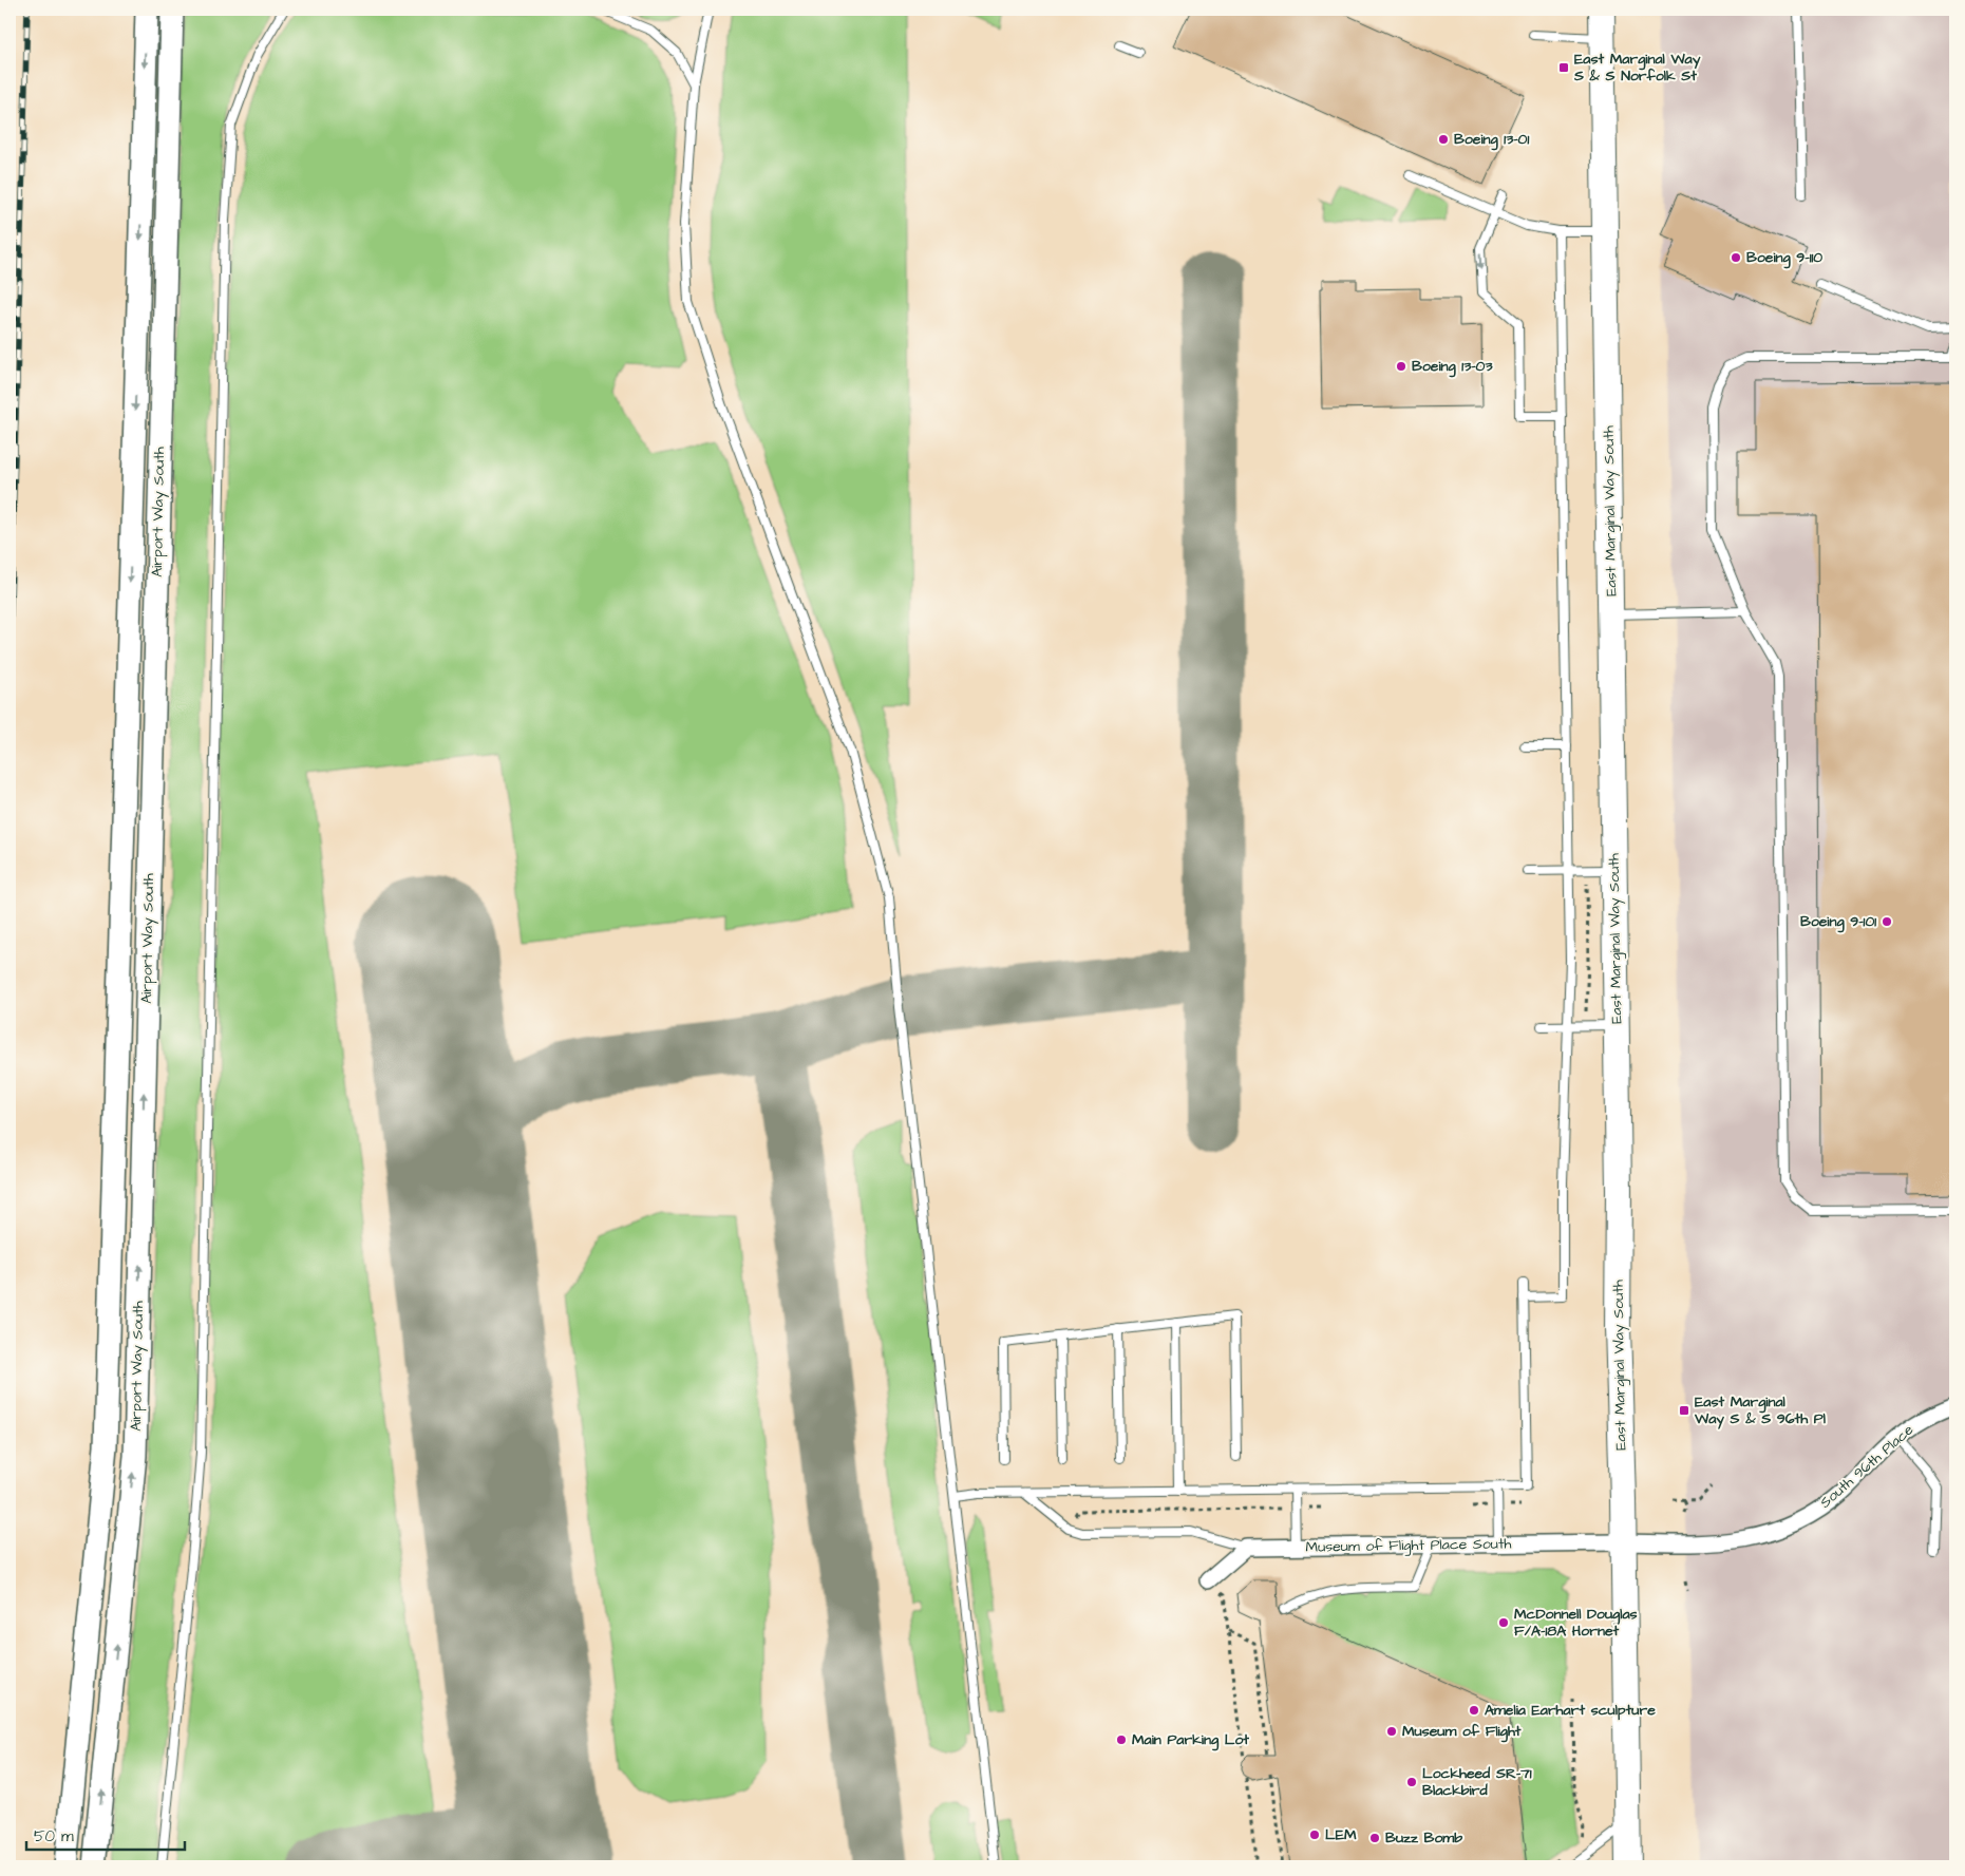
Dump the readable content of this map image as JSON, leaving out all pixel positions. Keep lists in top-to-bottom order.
{
  "streets": {
    "main road": ["East Marginal Way South", "Airport Way South"],
    "street": ["South 96th Place", "Museum of Flight Place South"]
  },
  "crossings": [
    ["East Marginal Way South", "South 96th Place"],
    ["East Marginal Way South", "Museum of Flight Place South"],
    ["South 96th Place", "Museum of Flight Place South"]
  ],
  "places": {
    "transit": ["East Marginal Way S & S Norfolk St", "East Marginal Way S & S 96th Pl"],
    "other": [
      "Boeing 13-01",
      "Boeing 9-110",
      "Boeing 13-03",
      "Boeing 9-101",
      "McDonnell Douglas F/A-18A Hornet",
      "Amelia Earhart sculpture",
      "Museum of Flight",
      "Main Parking Lot",
      "Lockheed SR-71 Blackbird",
      "LEM",
      "Buzz Bomb"
    ]
  },
  "scale_bar": "50 m"
}
